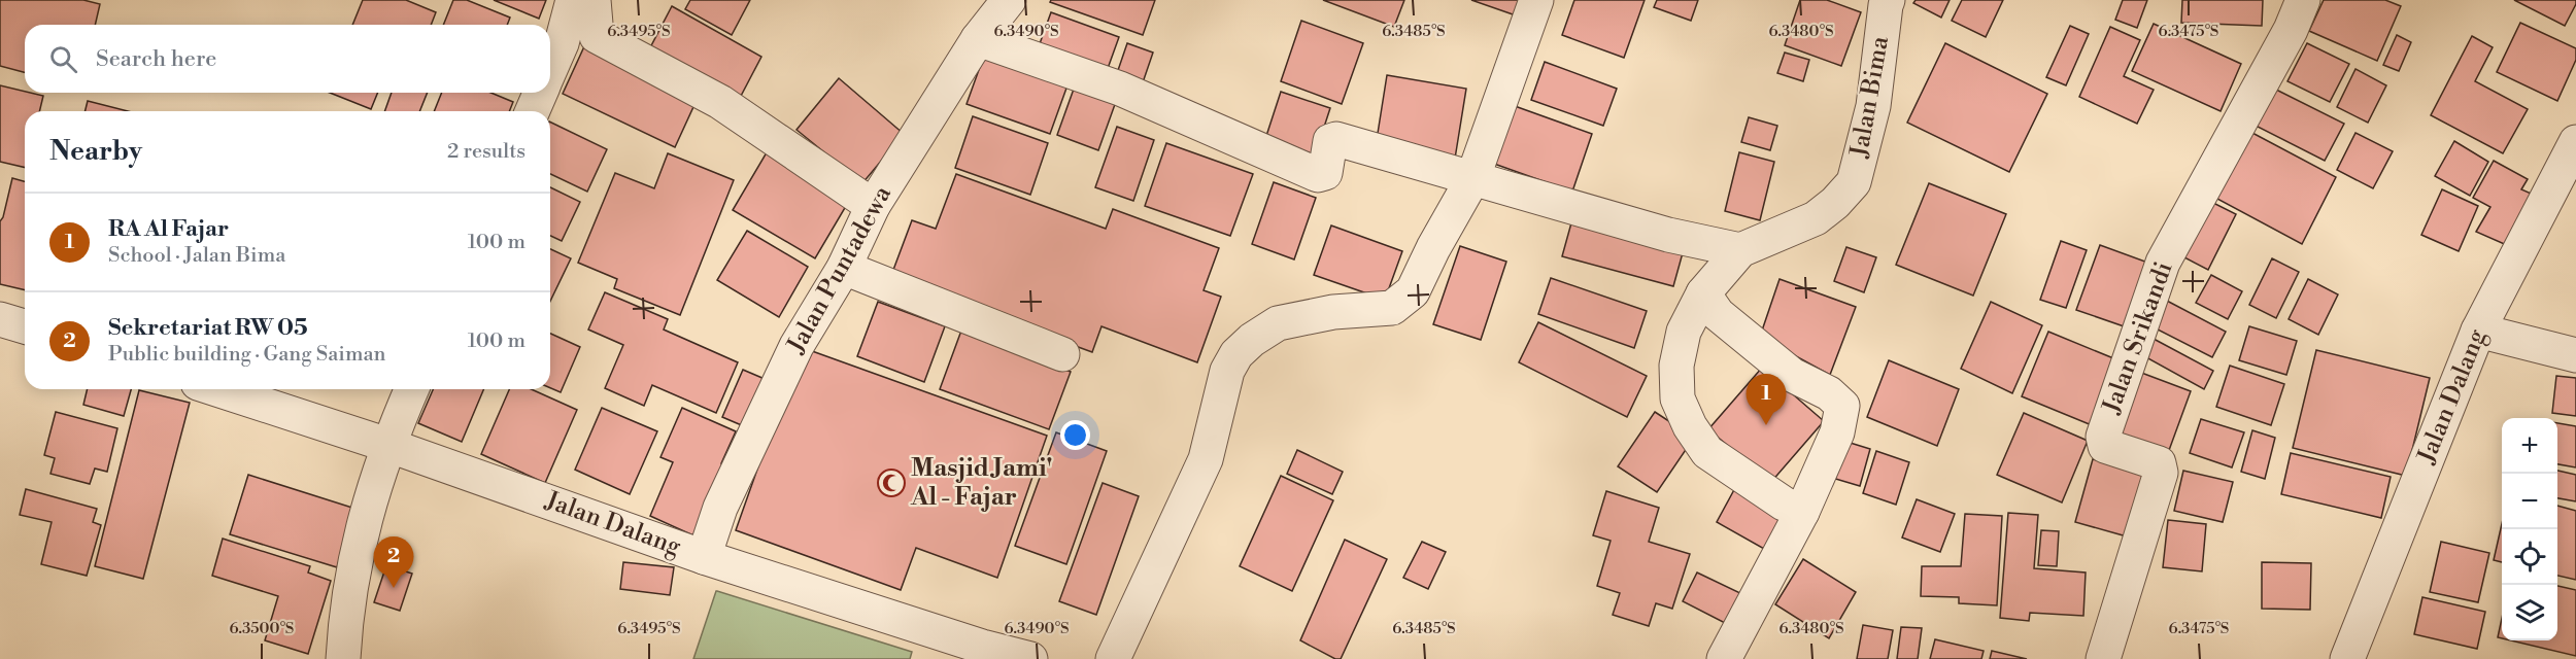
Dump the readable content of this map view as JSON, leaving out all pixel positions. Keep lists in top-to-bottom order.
{
  "streets": {
    "street": [
      "Jalan Bima",
      "Jalan Puntadewa",
      "Jalan Srikandi",
      "Jalan Dalang"
    ]
  },
  "crossings": [
    ["Jalan Puntadewa", "Jalan Dalang"]
  ],
  "places": {
    "mosque": ["Masjid Jami' Al - Fajar"]
  },
  "page": {
    "search": "Search here",
    "heading": ["Nearby", "2 results"],
    "list": [
      {
        "mark": "1",
        "name": "RA Al Fajar",
        "note": "School · Jalan Bima",
        "value": "100 m"
      },
      {
        "mark": "2",
        "name": "Sekretariat RW 05",
        "note": "Public building · Gang Saiman",
        "value": "100 m"
      }
    ],
    "pins": ["1", "2"],
    "map_buttons": ["+", "−"]
  },
  "coordinates": [
    "6.3495°S",
    "6.3490°S",
    "6.3485°S",
    "6.3480°S",
    "6.3475°S",
    "6.3500°S"
  ]
}
